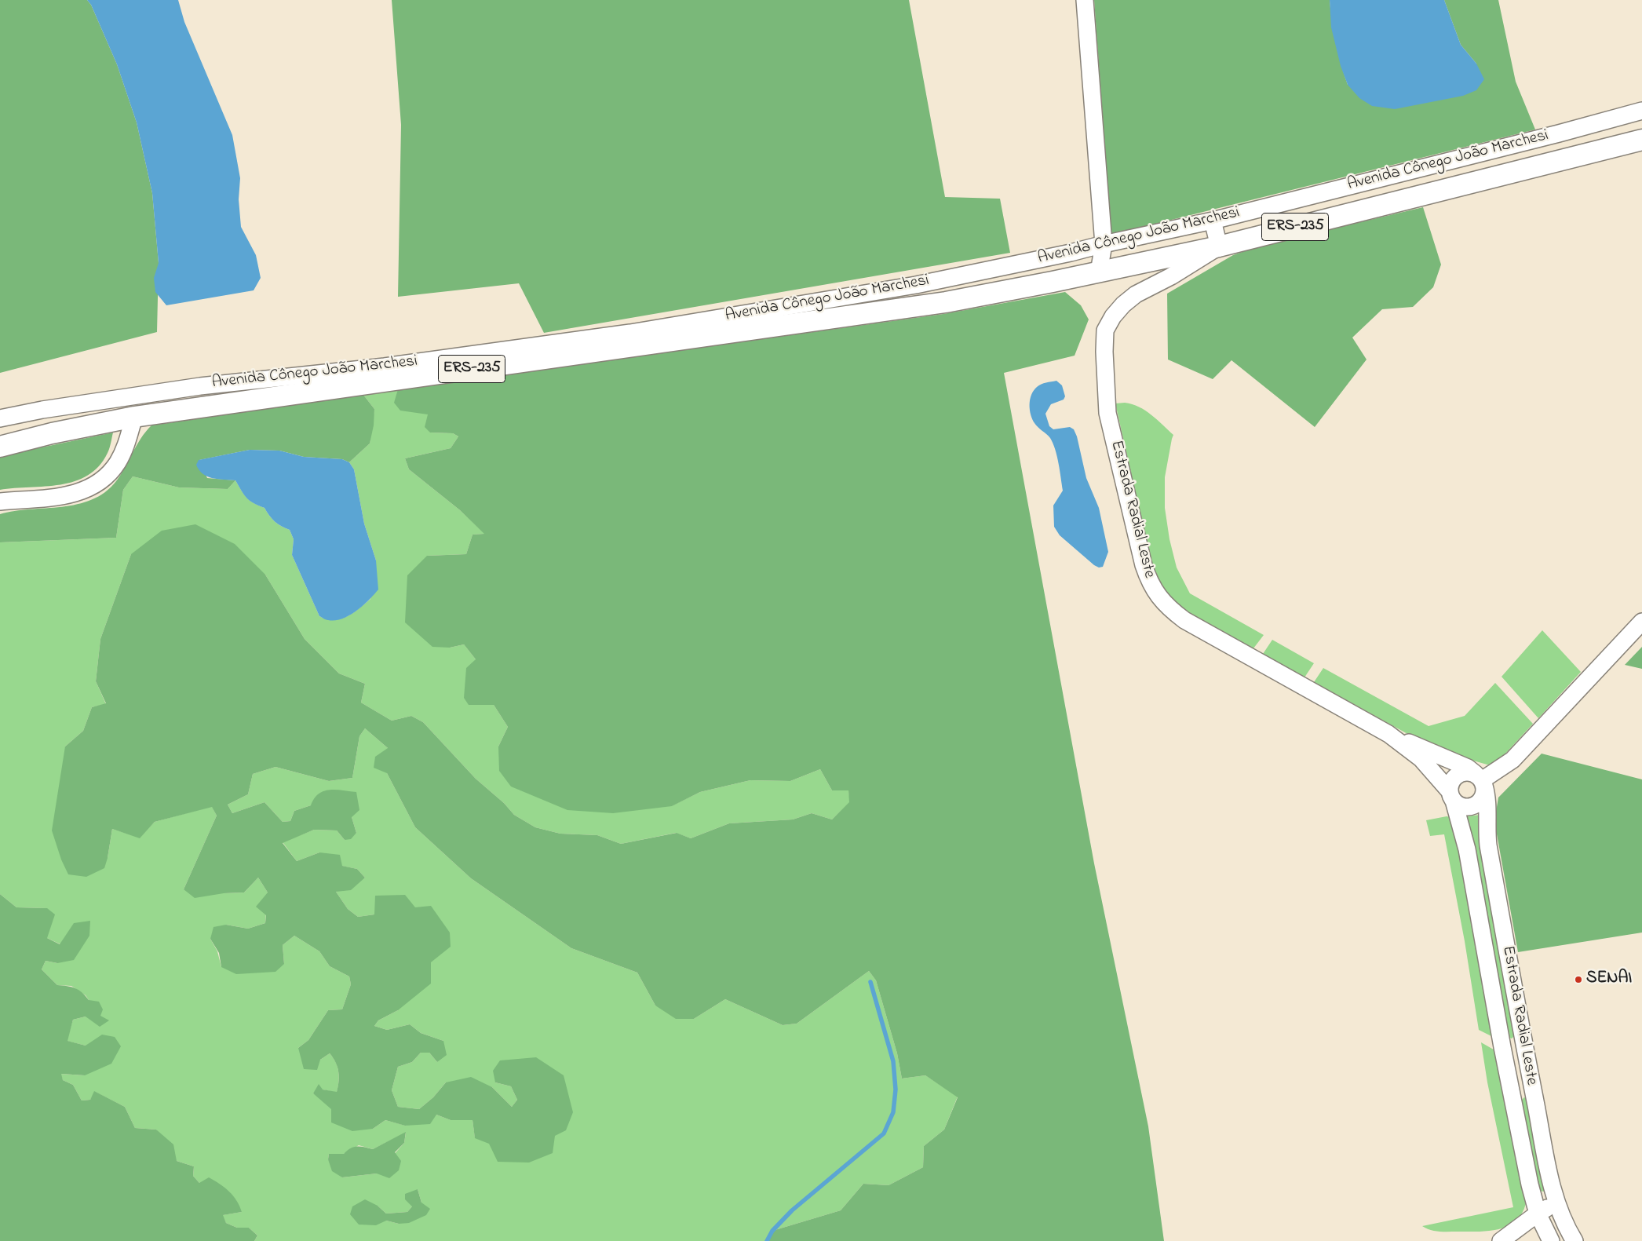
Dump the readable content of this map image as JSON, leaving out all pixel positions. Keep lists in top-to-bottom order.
{
  "streets": {
    "main road": ["ERS-235"],
    "street": ["Avenida Cônego João Marchesi", "Estrada Radial Leste"]
  },
  "crossings": [
    ["ERS-235", "Estrada Radial Leste"]
  ],
  "places": ["SENAI"]
}
